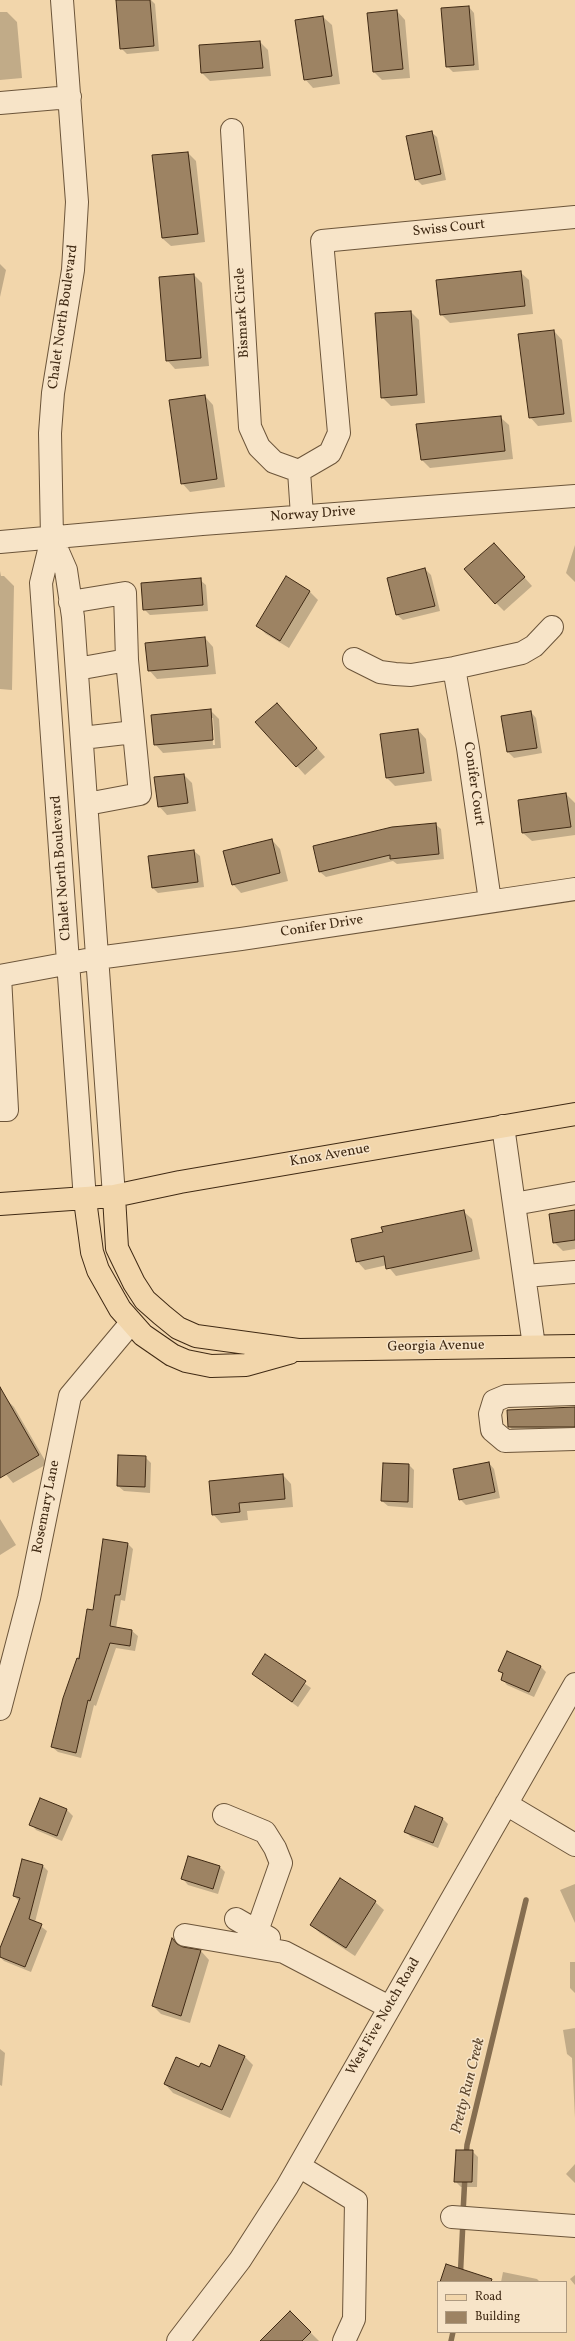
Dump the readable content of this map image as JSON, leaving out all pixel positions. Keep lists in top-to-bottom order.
{
  "streets": {
    "main road": ["Knox Avenue", "Georgia Avenue"],
    "street": [
      "Swiss Court",
      "Bismark Circle",
      "Chalet North Boulevard",
      "Norway Drive",
      "Conifer Court",
      "Conifer Drive",
      "Rosemary Lane",
      "West Five Notch Road"
    ]
  },
  "crossings": [
    ["Swiss Court", "Bismark Circle"],
    ["Chalet North Boulevard", "Norway Drive"],
    ["Chalet North Boulevard", "Conifer Drive"],
    ["Chalet North Boulevard", "Knox Avenue"],
    ["Chalet North Boulevard", "Georgia Avenue"],
    ["Conifer Court", "Conifer Drive"],
    ["Knox Avenue", "Georgia Avenue"],
    ["Georgia Avenue", "Rosemary Lane"]
  ],
  "water": ["Pretty Run Creek"],
  "legend": ["Road", "Building"]
}
